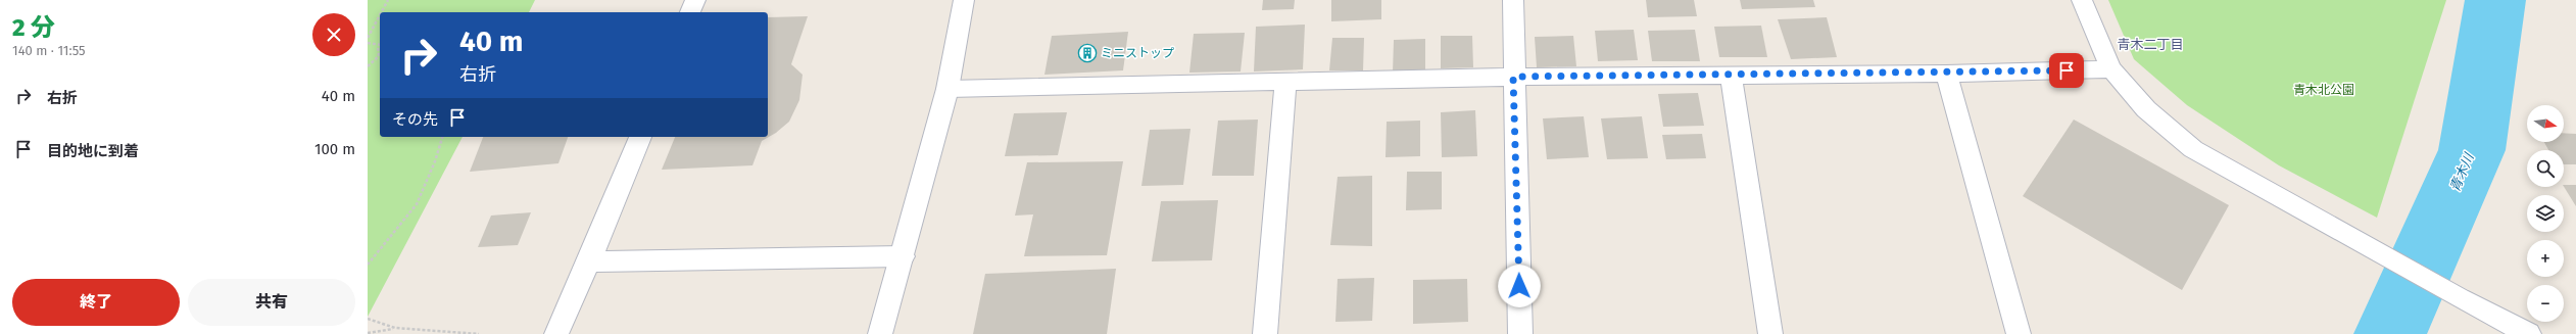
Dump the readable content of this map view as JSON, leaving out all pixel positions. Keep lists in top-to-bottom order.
{
  "districts": ["青木二丁目"],
  "water": ["青木川"],
  "parks": ["青木北公園"],
  "places": {
    "building": ["ミニストップ"]
  },
  "north": "right",
  "page": {
    "heading": ["2 分", "140 m · 11:55"],
    "turn": ["40 m", "右折"],
    "list": [
      {
        "name": "右折",
        "value": "40 m"
      },
      {
        "name": "目的地に到着",
        "value": "100 m"
      }
    ],
    "then": "その先",
    "map_buttons": ["+", "−"],
    "buttons": ["終了", "共有"]
  }
}
